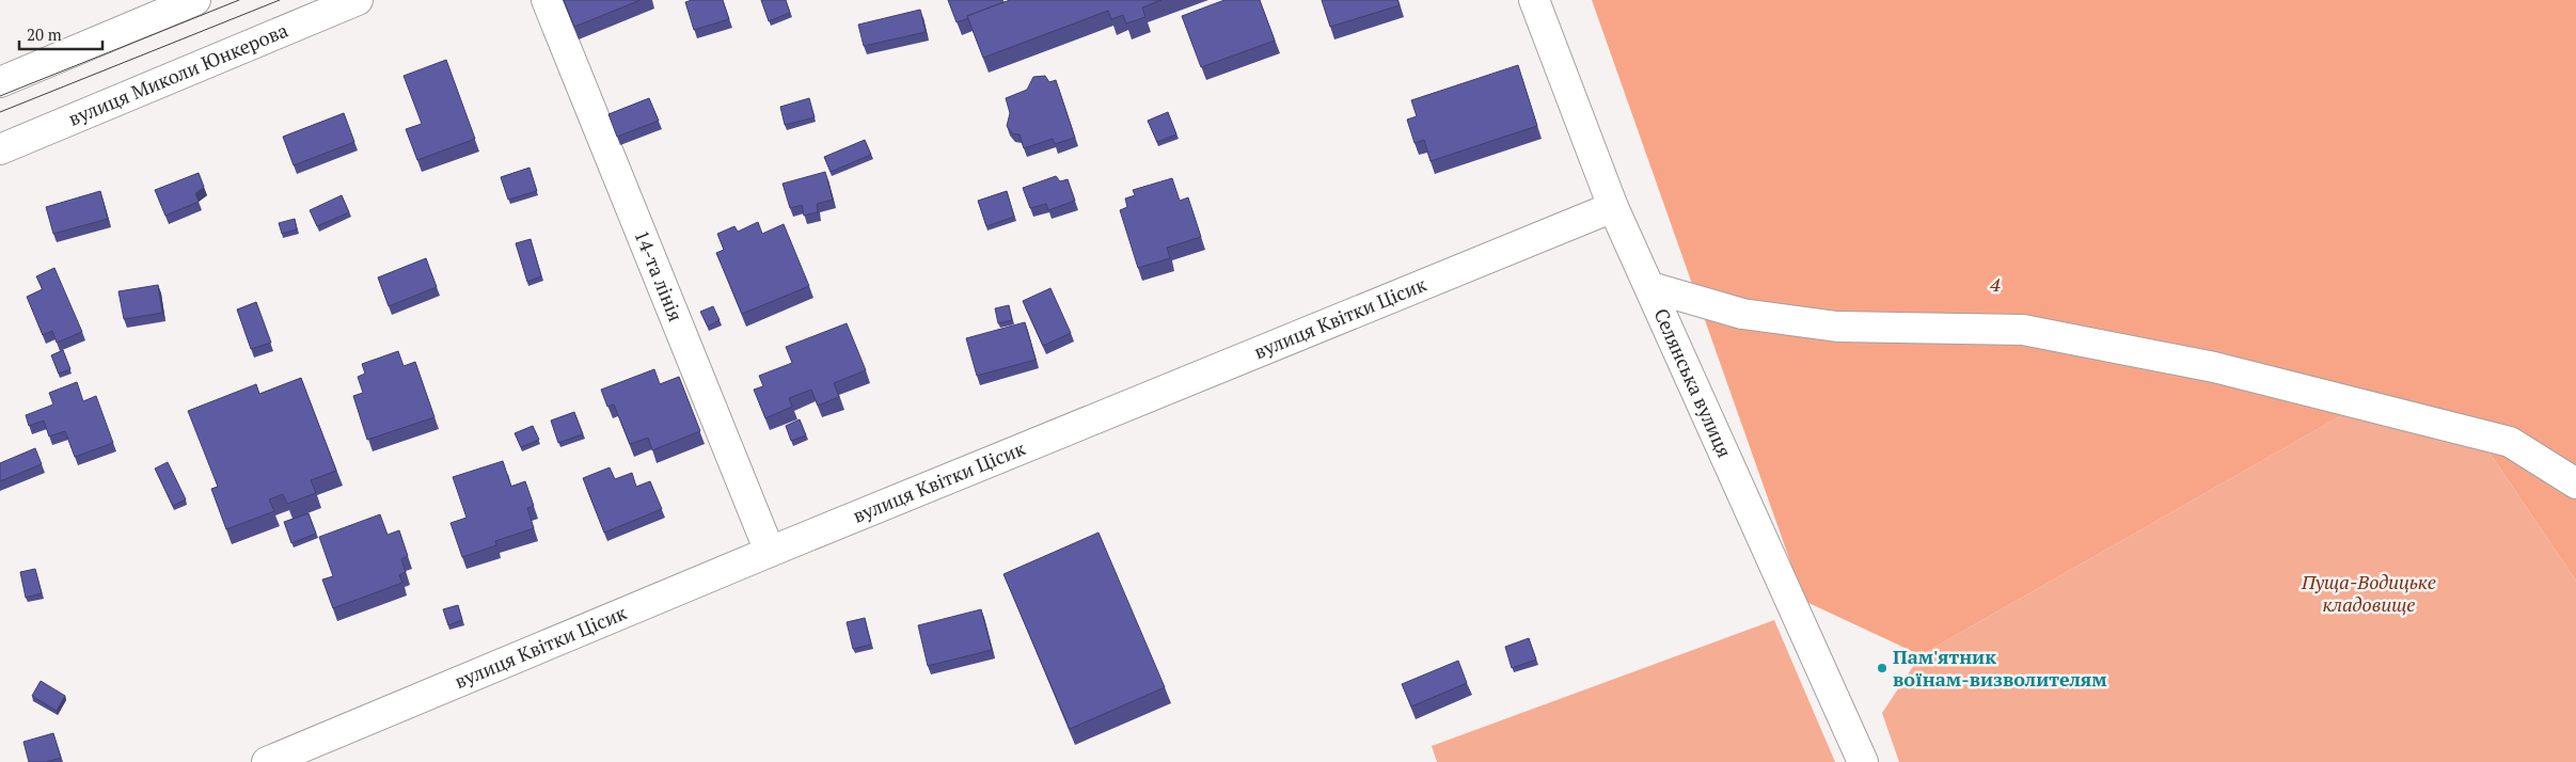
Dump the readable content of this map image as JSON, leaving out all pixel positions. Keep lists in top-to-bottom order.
{
  "streets": {
    "street": [
      "вулиця Миколи Юнкерова",
      "14-та лінія",
      "вулиця Квітки Цісик",
      "Селянська вулиця"
    ]
  },
  "crossings": [
    ["14-та лінія", "вулиця Квітки Цісик"],
    ["вулиця Квітки Цісик", "Селянська вулиця"]
  ],
  "parks": ["4", "Пуща-Водицьке кладовище"],
  "places": ["Пам'ятник воїнам-визволителям"],
  "scale_bar": "20 m"
}
